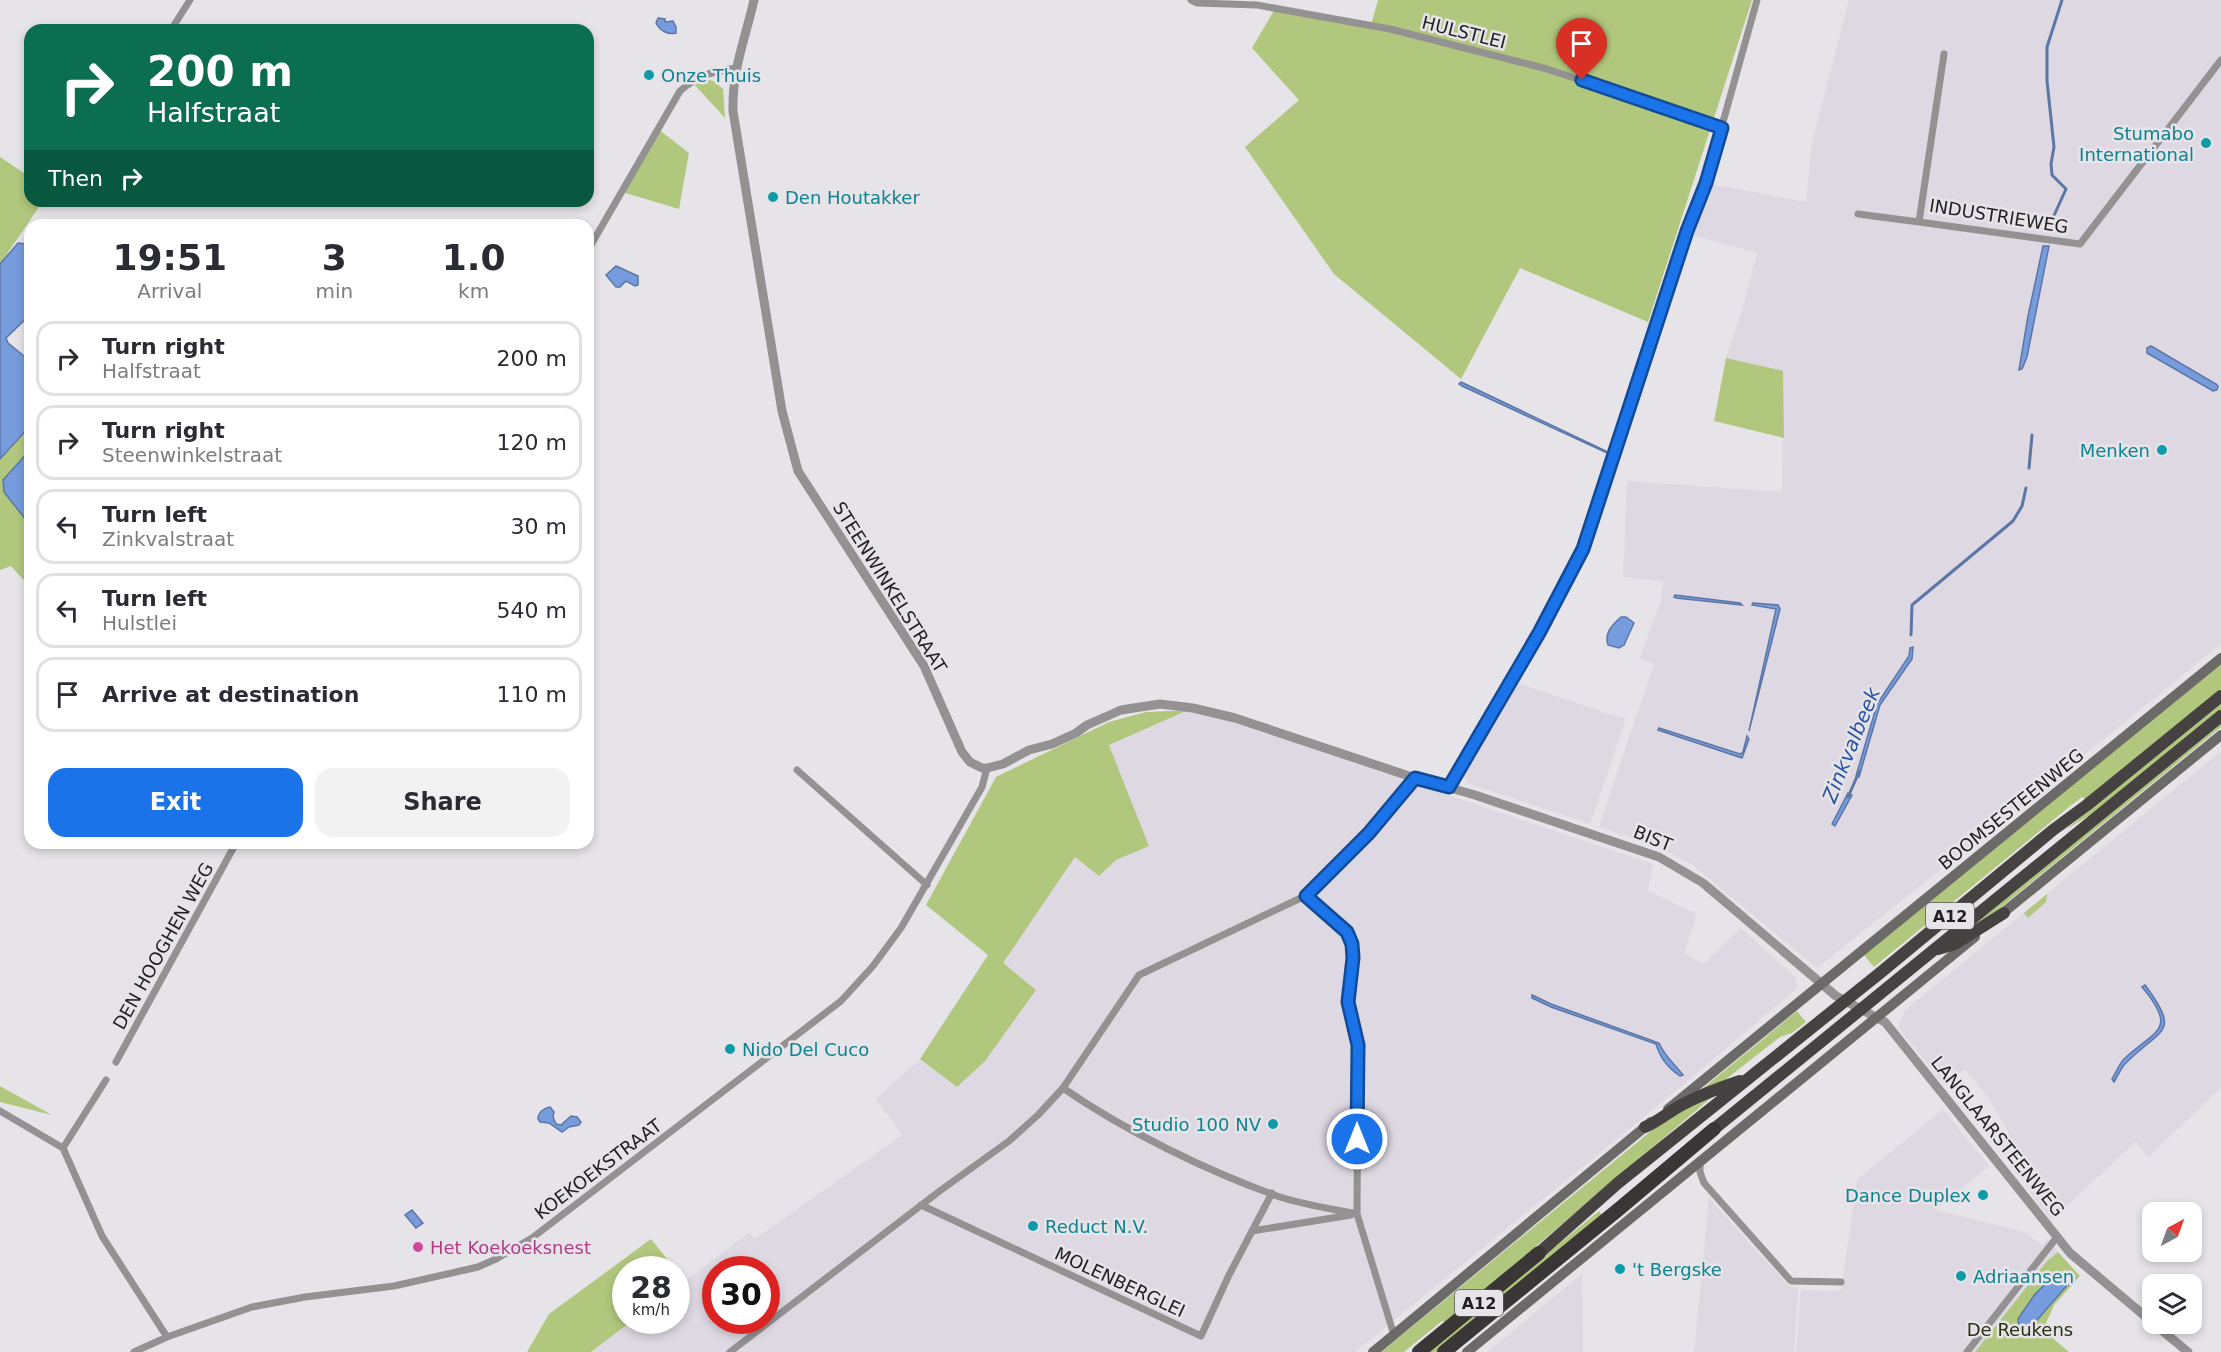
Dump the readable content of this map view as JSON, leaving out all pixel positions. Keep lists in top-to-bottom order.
{
  "streets": {
    "highway": ["A12"],
    "main road": ["BOOMSESTEENWEG"],
    "street": [
      "HULSTLEI",
      "INDUSTRIEWEG",
      "STEENWINKELSTRAAT",
      "BIST",
      "DEN HOOGHEN WEG",
      "LANGLAARSTEENWEG",
      "KOEKOEKSTRAAT",
      "MOLENBERGLEI"
    ]
  },
  "crossings": [
    ["STEENWINKELSTRAAT", "KOEKOEKSTRAAT"],
    ["BOOMSESTEENWEG", "BIST"],
    ["BOOMSESTEENWEG", "LANGLAARSTEENWEG"],
    ["BIST", "LANGLAARSTEENWEG"],
    ["A12", "LANGLAARSTEENWEG"]
  ],
  "water": ["Zinkvalbeek"],
  "parks": ["De Reukens"],
  "places": [
    "Onze Thuis",
    "Stumabo International",
    "Den Houtakker",
    "Menken",
    "Nido Del Cuco",
    "Studio 100 NV",
    "Dance Duplex",
    "Reduct N.V.",
    "Het Koekoeksnest",
    "'t Bergske",
    "Adriaansen"
  ],
  "north": "top right",
  "page": {
    "turn": ["200 m", "Halfstraat"],
    "then": "Then",
    "eta": [
      "19:51",
      "Arrival",
      "3",
      "min",
      "1.0",
      "km"
    ],
    "list": [
      {
        "name": "Turn right",
        "note": "Halfstraat",
        "value": "200 m"
      },
      {
        "name": "Turn right",
        "note": "Steenwinkelstraat",
        "value": "120 m"
      },
      {
        "name": "Turn left",
        "note": "Zinkvalstraat",
        "value": "30 m"
      },
      {
        "name": "Turn left",
        "note": "Hulstlei",
        "value": "540 m"
      },
      {
        "name": "Arrive at destination",
        "value": "110 m"
      }
    ],
    "buttons": ["Exit", "Share"],
    "speed": "28 km/h",
    "limit": "30"
  }
}
